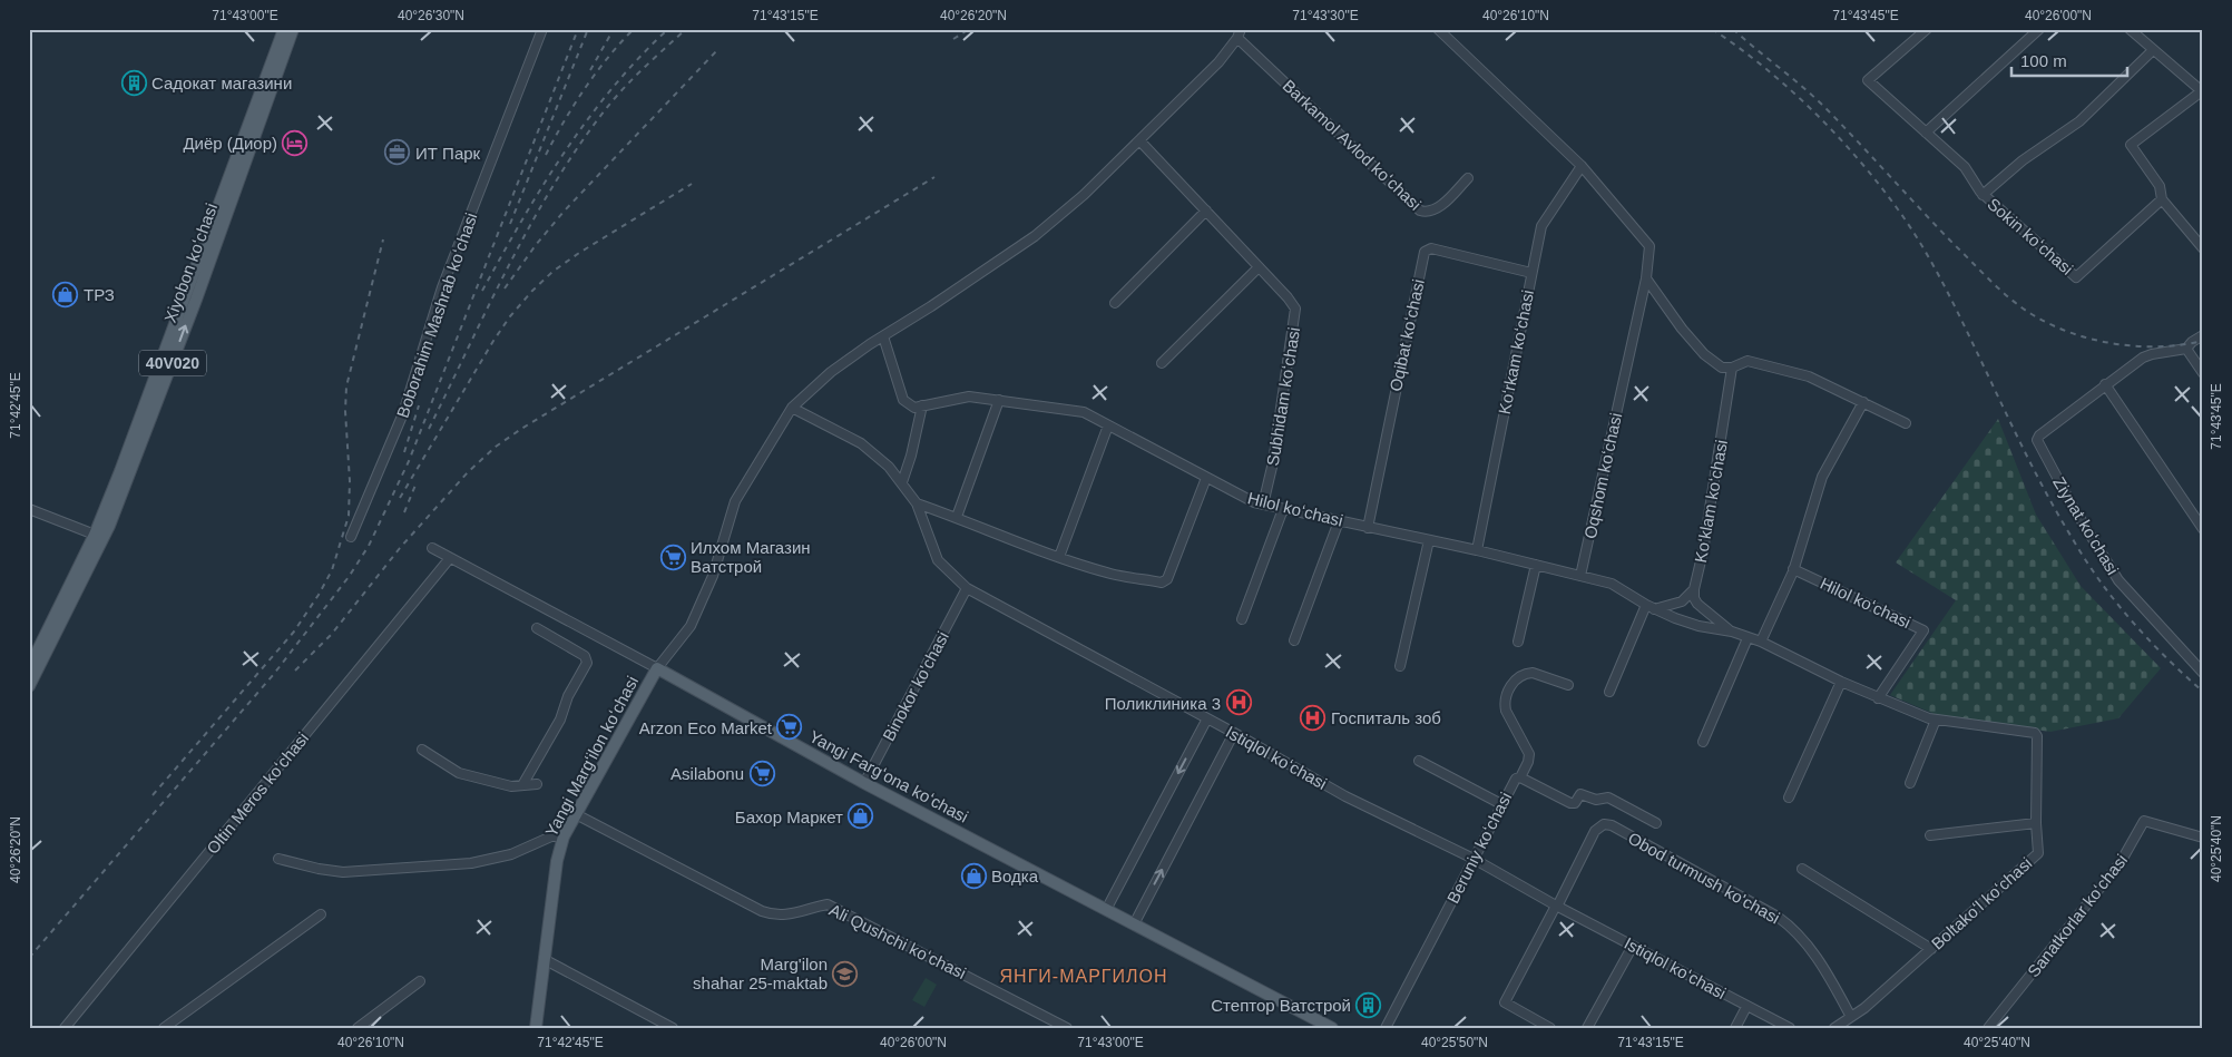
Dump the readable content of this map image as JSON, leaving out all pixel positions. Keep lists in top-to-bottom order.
{
  "streets": {
    "main road": [
      "Xiyobon koʻchasi",
      "40V020",
      "Yangi Margʻilon koʻchasi",
      "Yangi Fargʻona koʻchasi"
    ],
    "street": [
      "Barkamol Аvlod koʻchasi",
      "Sokin koʻchasi",
      "Boborahim Mashrab koʻchasi",
      "Oqibat koʻchasi",
      "Koʻrkam koʻchasi",
      "Subhidam koʻchasi",
      "Oqshom koʻchasi",
      "Koʻklam koʻchasi",
      "Hilol koʻchasi",
      "Ziynat koʻchasi",
      "Binokor ko'chasi",
      "Istiqlol koʻchasi",
      "Oltin Meros koʻchasi",
      "Beruniy koʻchasi",
      "Obod turmush ko'chasi",
      "Boltakoʻl koʻchasi",
      "Sanatkorlar koʻchasi",
      "Ali Qushchi koʻchasi"
    ]
  },
  "crossings": [
    ["Oqibat koʻchasi", "Koʻrkam koʻchasi"],
    ["Oqibat koʻchasi", "Hilol koʻchasi"],
    ["Koʻrkam koʻchasi", "Oqshom koʻchasi"],
    ["Koʻrkam koʻchasi", "Hilol koʻchasi"],
    ["Subhidam koʻchasi", "Hilol koʻchasi"],
    ["Oqshom koʻchasi", "Hilol koʻchasi"],
    ["Hilol koʻchasi", "Boltakoʻl koʻchasi"],
    ["Binokor ko'chasi", "Istiqlol koʻchasi"],
    ["Binokor ko'chasi", "Yangi Fargʻona koʻchasi"],
    ["Yangi Margʻilon koʻchasi", "Yangi Fargʻona koʻchasi"],
    ["Yangi Margʻilon koʻchasi", "Ali Qushchi koʻchasi"],
    ["Istiqlol koʻchasi", "Beruniy koʻchasi"],
    ["Istiqlol koʻchasi", "Obod turmush ko'chasi"],
    ["Yangi Fargʻona koʻchasi", "Oltin Meros koʻchasi"],
    ["Obod turmush ko'chasi", "Boltakoʻl koʻchasi"]
  ],
  "districts": ["ЯНГИ-МАРГИЛОН"],
  "places": {
    "building": ["Садокат магазини", "Стептор Ватстрой"],
    "hotel": ["Диёр (Диор)"],
    "office": ["ИТ Парк"],
    "shop": ["ТРЗ", "Бахор Маркет", "Водка"],
    "supermarket": ["Илхом Магазин Ватстрой", "Arzon Eco Market", "Asilabonu"],
    "hospital": ["Поликлиника 3", "Госпиталь зоб"],
    "school or university": ["Marg'ilon shahar 25-maktab"]
  },
  "scale_bar": "100 m",
  "coordinates": [
    "71°43'00\"E",
    "40°26'30\"N",
    "71°43'15\"E",
    "40°26'20\"N",
    "71°43'30\"E",
    "40°26'10\"N",
    "71°43'45\"E",
    "40°26'00\"N",
    "71°42'45\"E",
    "40°25'40\"N",
    "40°25'50\"N"
  ]
}
